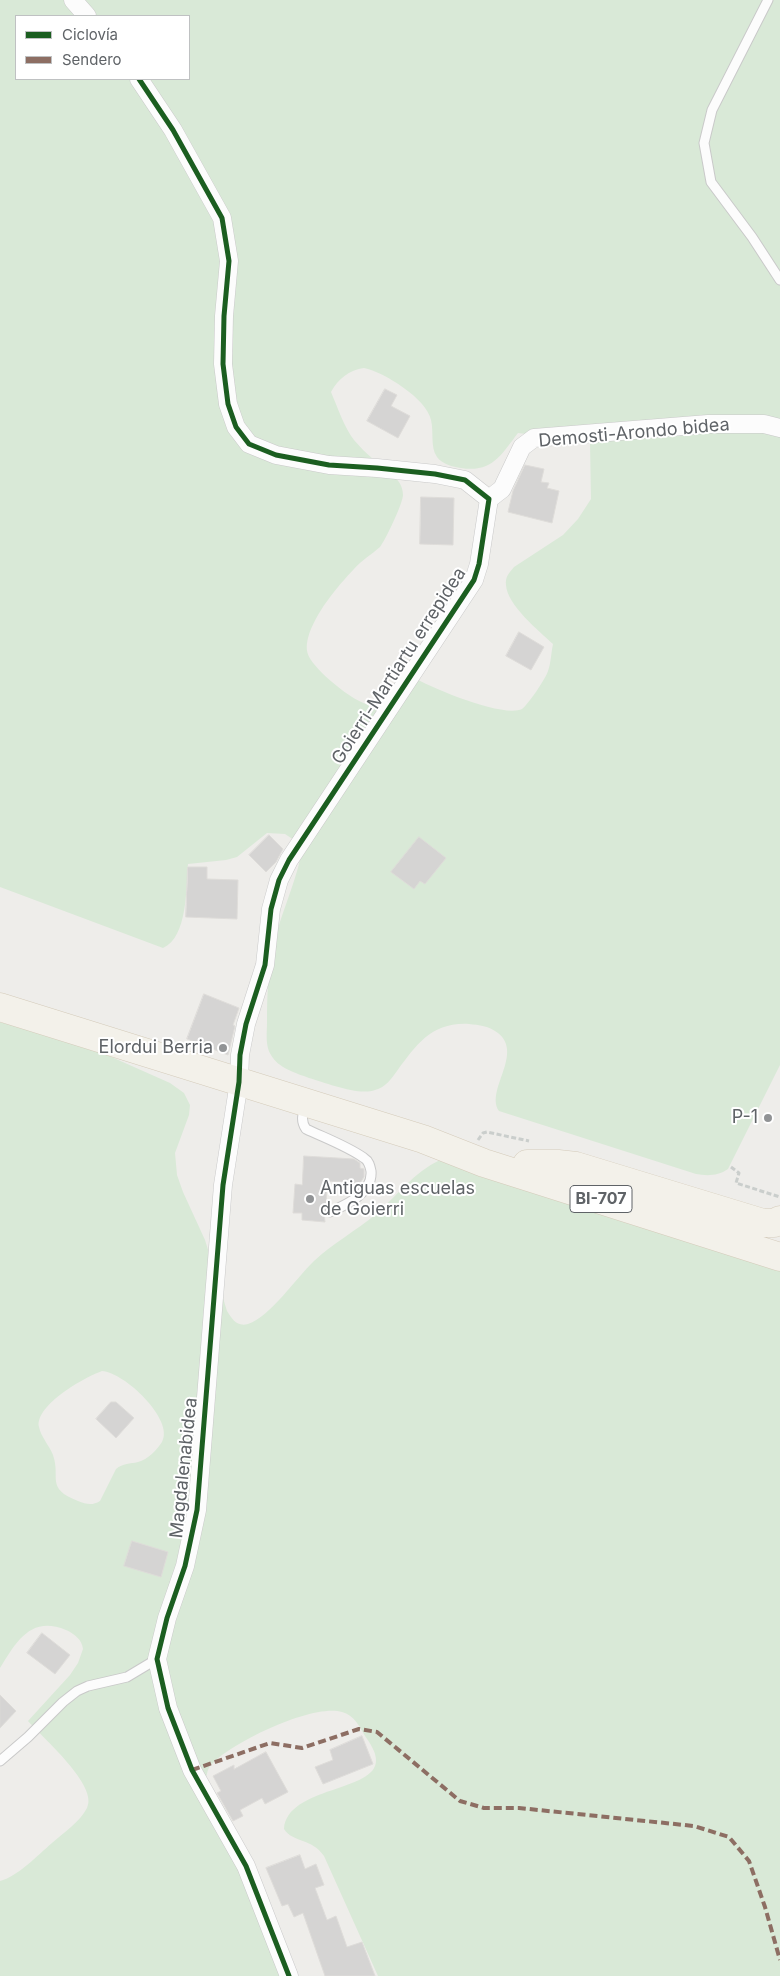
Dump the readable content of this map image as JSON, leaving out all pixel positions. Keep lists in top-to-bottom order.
{
  "streets": {
    "main road": ["BI-707"],
    "street": ["Demosti-Arondo bidea", "Goierri-Martiartu errepidea", "Magdalenabidea"]
  },
  "crossings": [
    ["Demosti-Arondo bidea", "Goierri-Martiartu errepidea"],
    ["Goierri-Martiartu errepidea", "BI-707"],
    ["Goierri-Martiartu errepidea", "Magdalenabidea"],
    ["BI-707", "Magdalenabidea"]
  ],
  "places": ["Elordui Berria", "P-1", "Antiguas escuelas de Goierri"],
  "legend": ["Ciclovía", "Sendero"]
}
